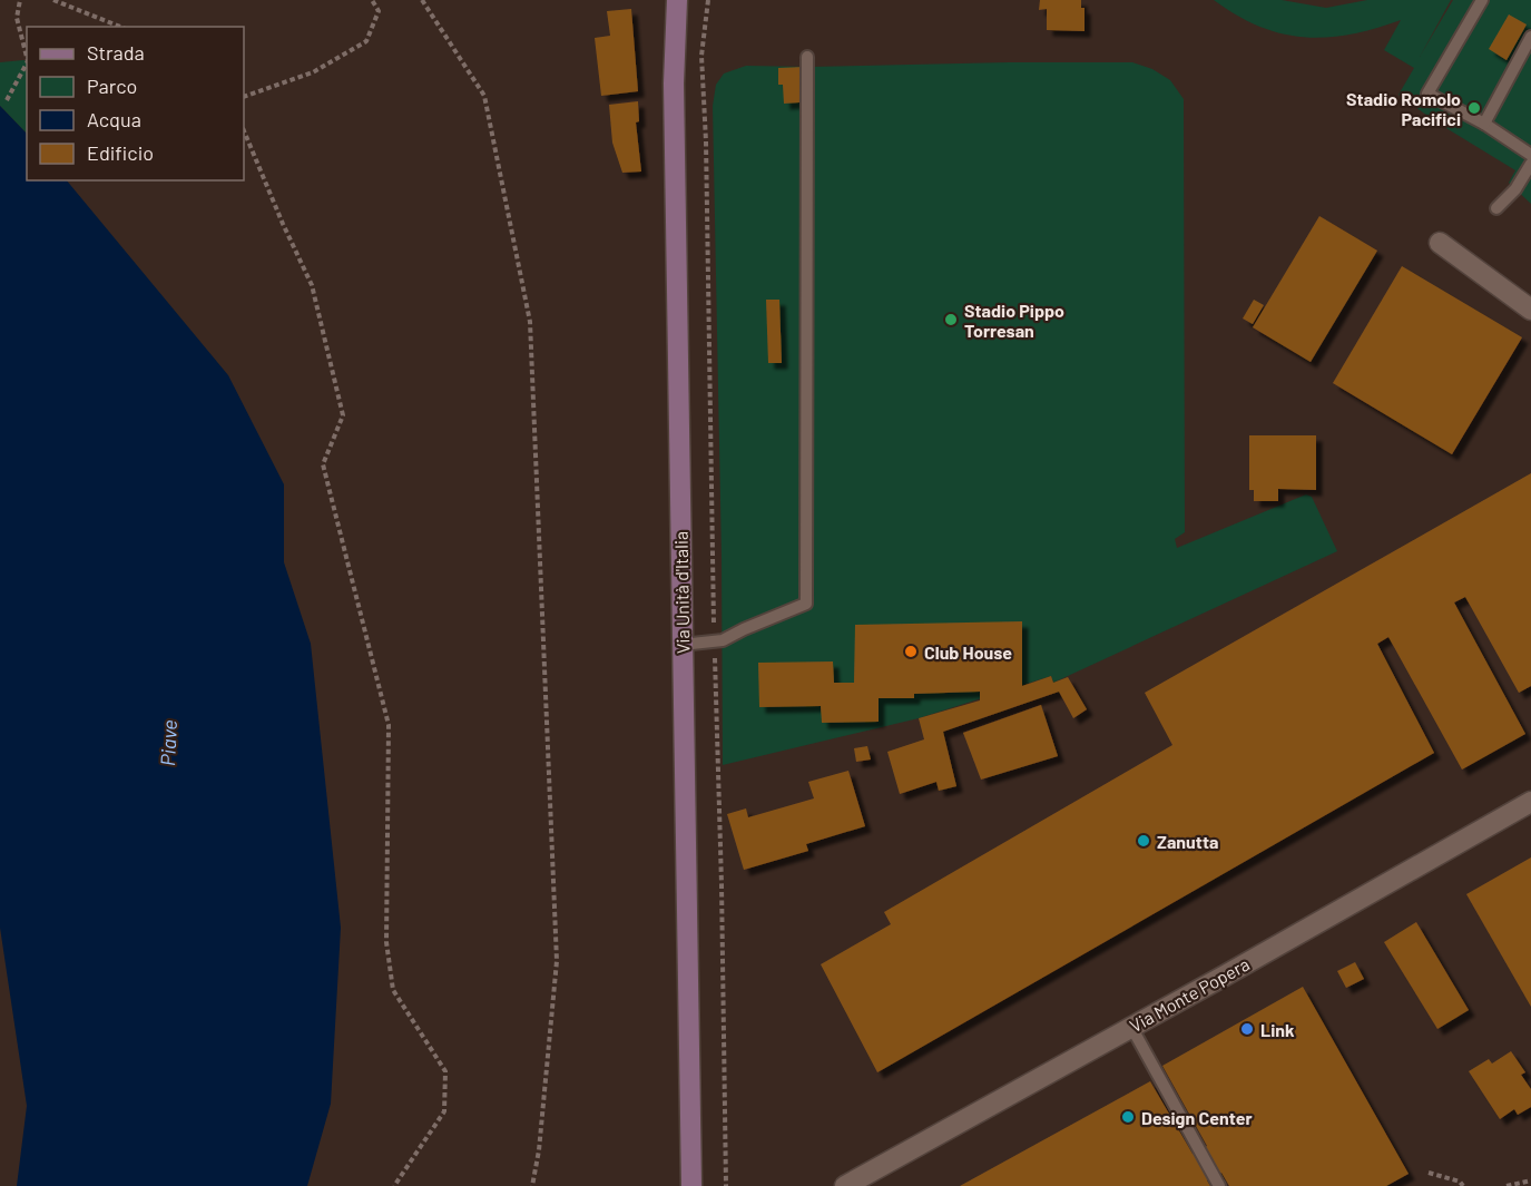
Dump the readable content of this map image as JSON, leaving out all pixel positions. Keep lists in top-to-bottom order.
{
  "streets": {
    "main road": ["Via Unità d'Italia"],
    "street": ["Via Monte Popera"]
  },
  "water": ["Piave"],
  "places": [
    "Stadio Romolo Pacifici",
    "Stadio Pippo Torresan",
    "Club House",
    "Zanutta",
    "Link",
    "Design Center"
  ],
  "legend": [
    "Strada",
    "Parco",
    "Acqua",
    "Edificio"
  ]
}
